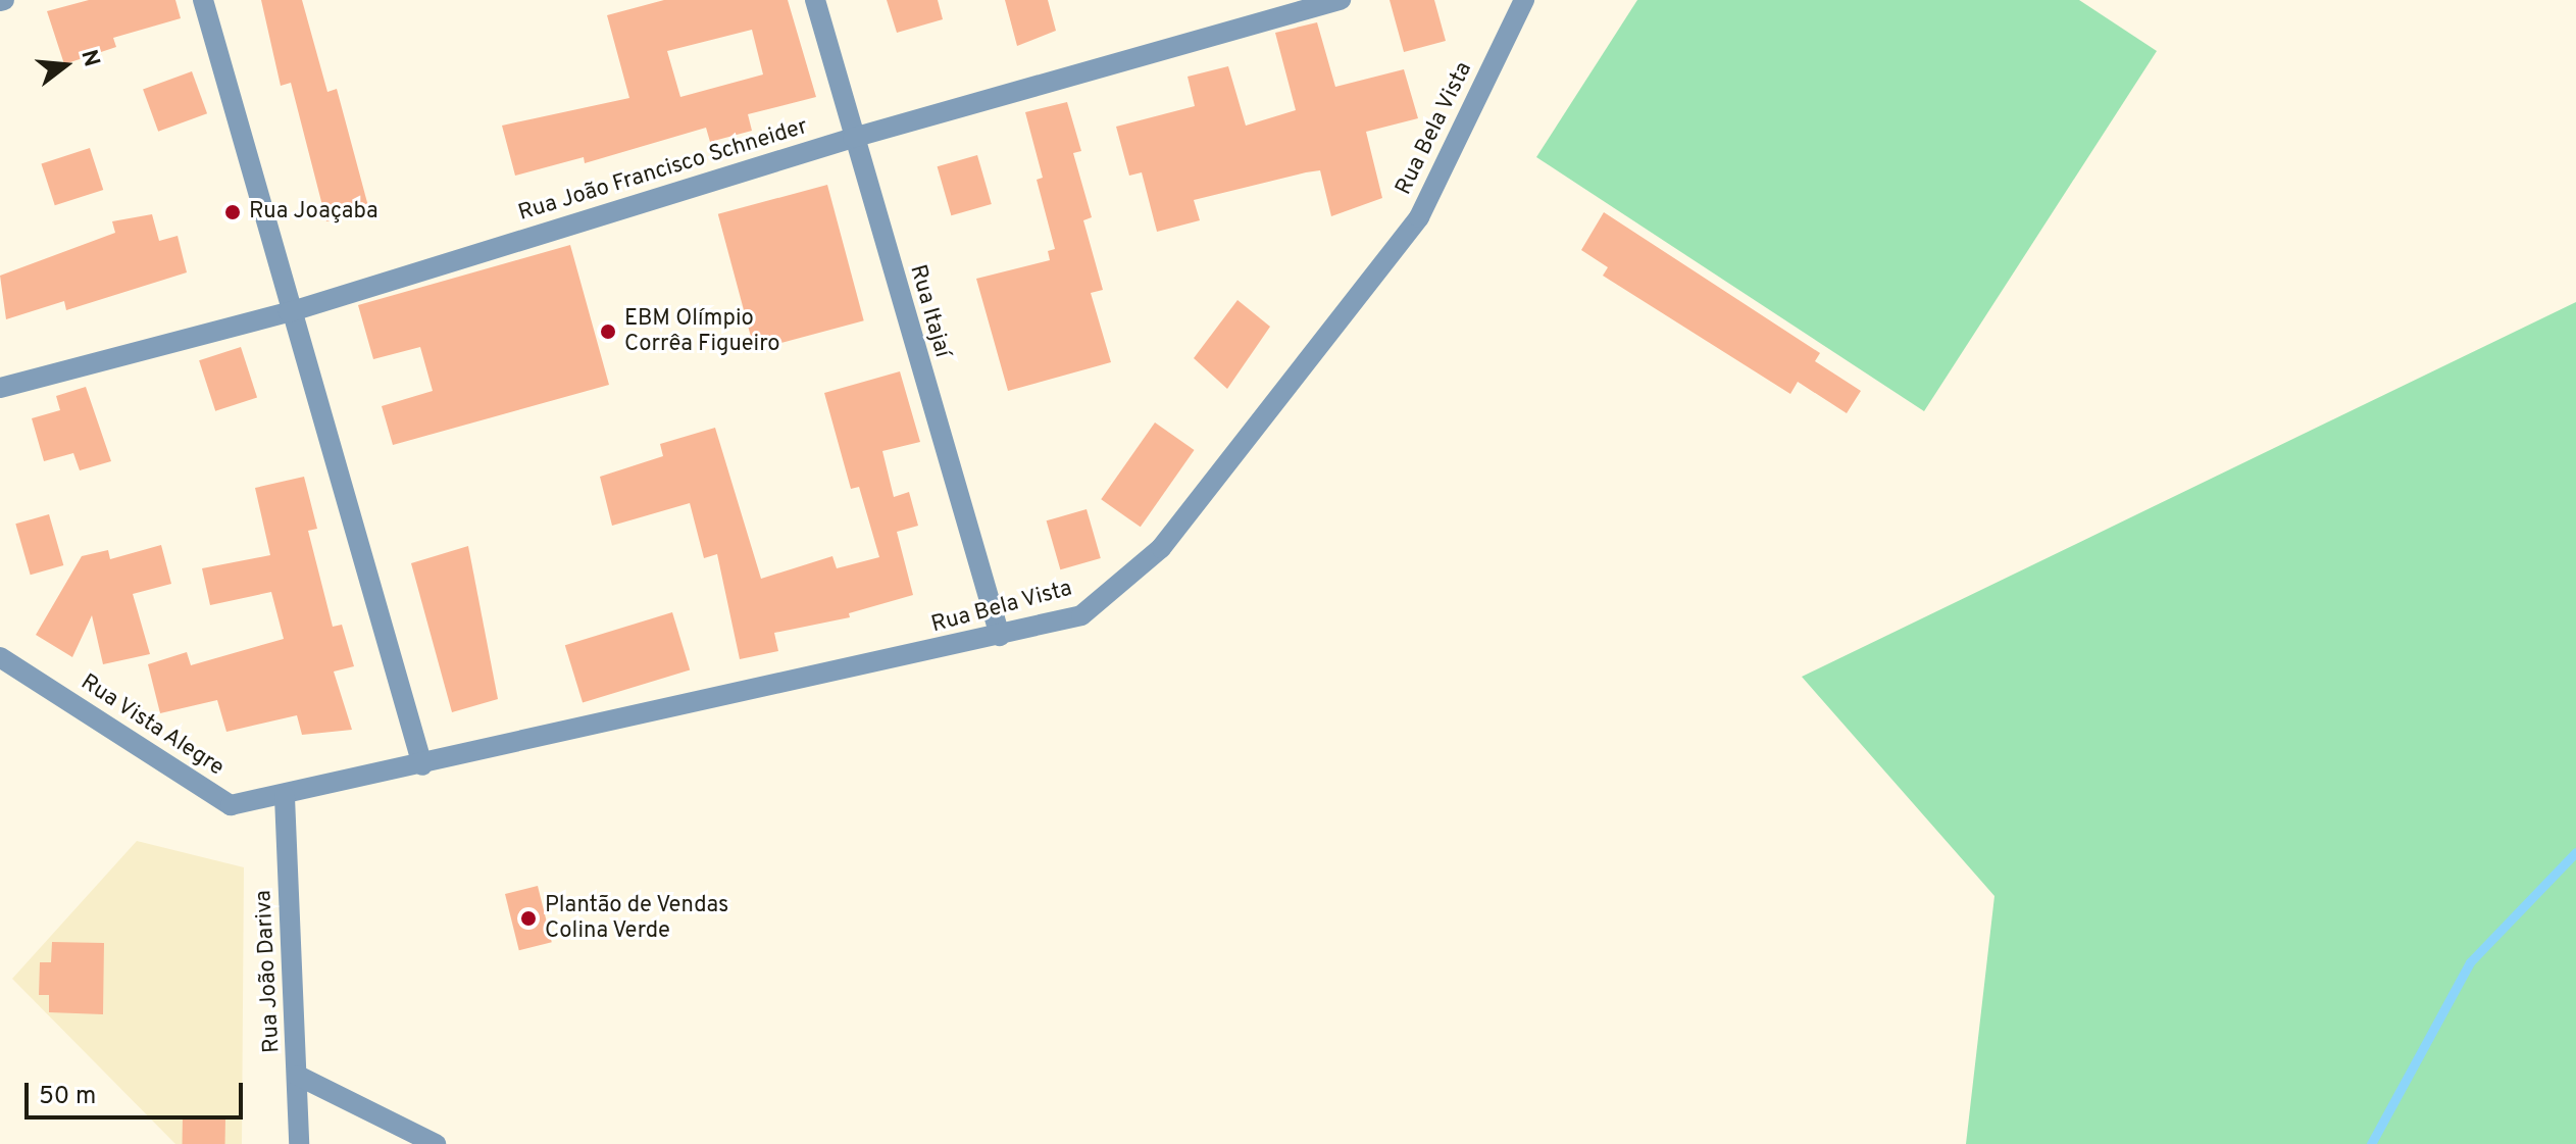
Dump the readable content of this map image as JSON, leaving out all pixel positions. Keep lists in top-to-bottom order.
{
  "streets": {
    "street": [
      "Rua Bela Vista",
      "Rua João Francisco Schneider",
      "Rua Itajaí",
      "Rua Vista Alegre",
      "Rua João Dariva"
    ]
  },
  "crossings": [
    ["Rua Bela Vista", "Rua Itajaí"],
    ["Rua Bela Vista", "Rua Vista Alegre"],
    ["Rua Bela Vista", "Rua João Dariva"],
    ["Rua João Francisco Schneider", "Rua Itajaí"],
    ["Rua Vista Alegre", "Rua João Dariva"]
  ],
  "places": ["Rua Joaçaba", "EBM Olímpio Corrêa Figueiro", "Plantão de Vendas Colina Verde"],
  "scale_bar": "50 m",
  "north": "right"
}
